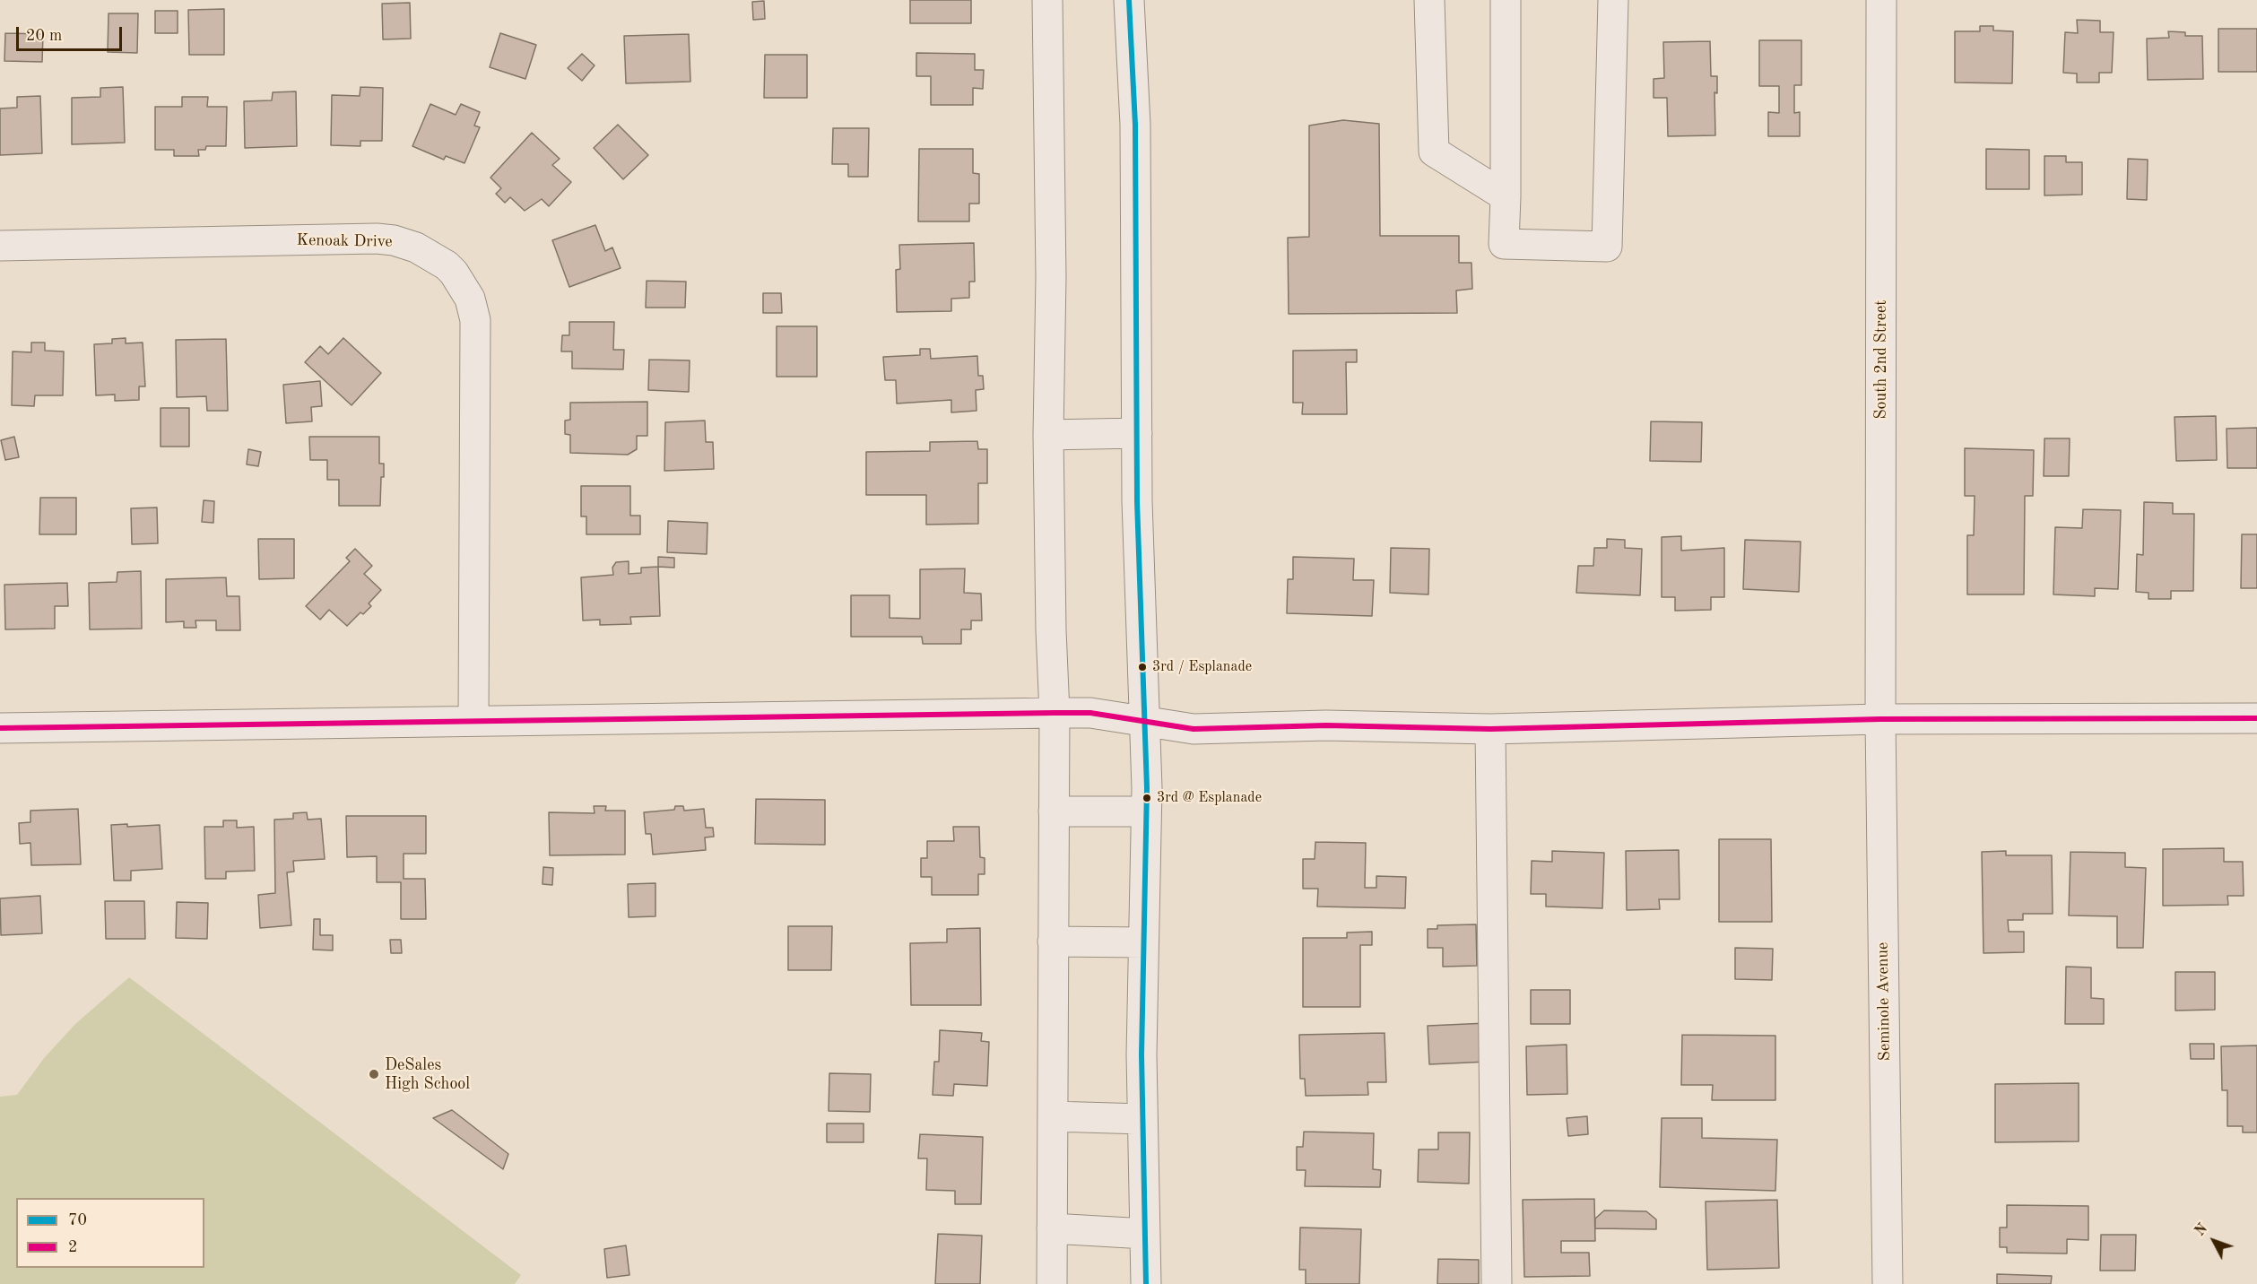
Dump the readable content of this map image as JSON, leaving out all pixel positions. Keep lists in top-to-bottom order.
{
  "streets": {
    "street": ["Kenoak Drive", "South 2nd Street", "Seminole Avenue"]
  },
  "crossings": [
    ["South 2nd Street", "Seminole Avenue"]
  ],
  "places": ["3rd / Esplanade", "3rd @ Esplanade", "DeSales High School"],
  "lines": ["transit line 70", "transit line 2"],
  "legend": ["70", "2"],
  "scale_bar": "20 m",
  "north": "top left"
}
